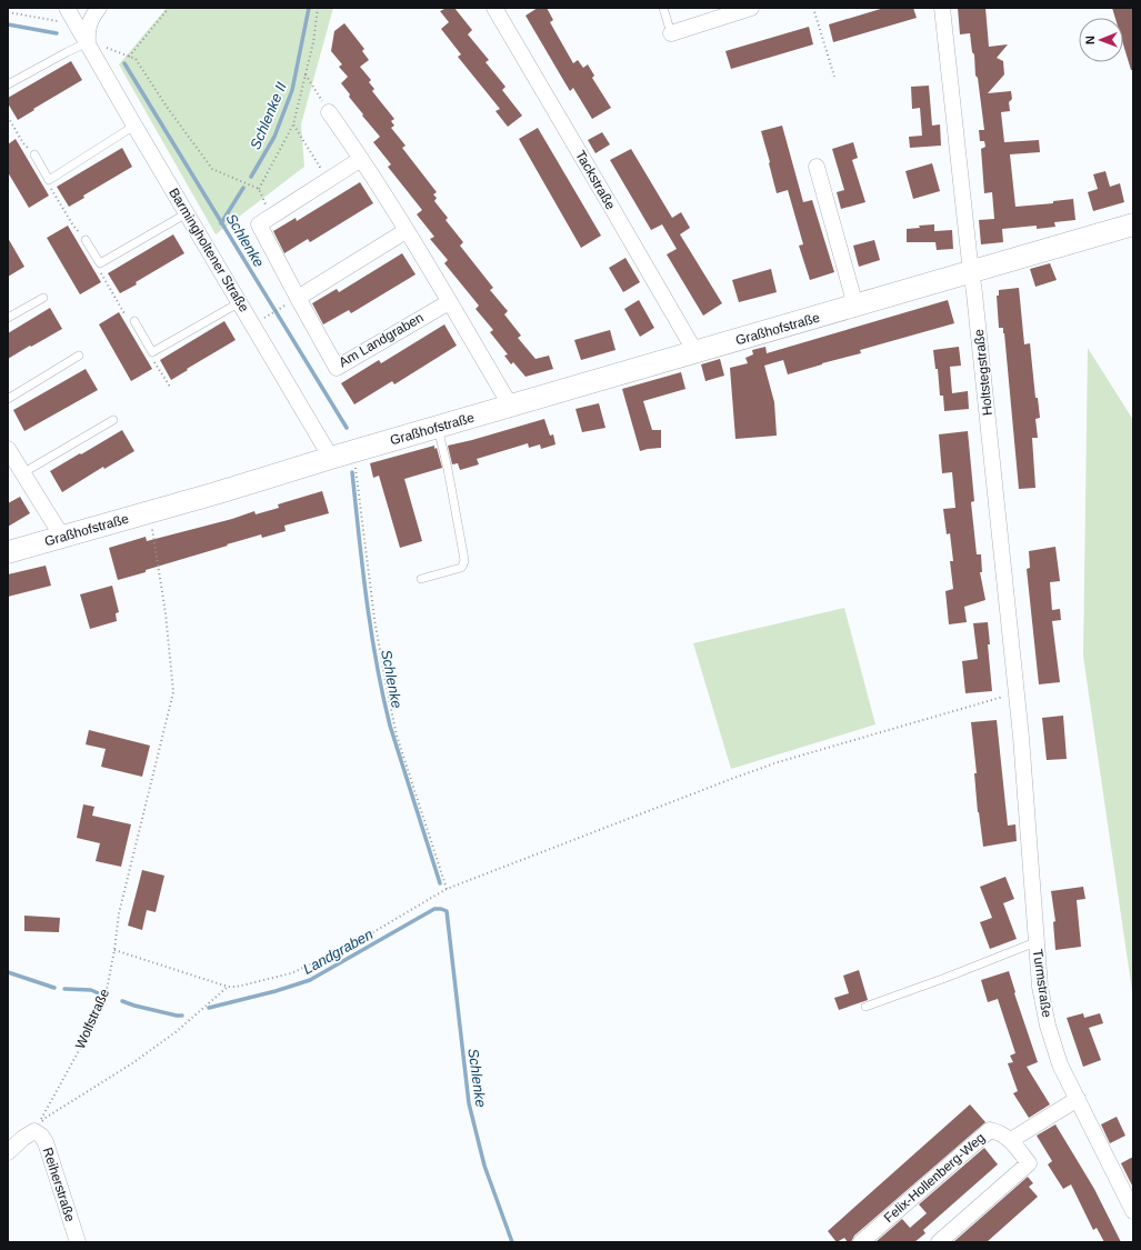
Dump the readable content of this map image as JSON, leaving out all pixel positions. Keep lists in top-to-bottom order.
{
  "streets": {
    "street": [
      "Tackstraße",
      "Barmingholtener Straße",
      "Graßhofstraße",
      "Am Landgraben",
      "Holtstegstraße",
      "Turmstraße",
      "Felix-Hollenberg-Weg",
      "Reiherstraße"
    ],
    "path": ["Wolfstraße"]
  },
  "crossings": [
    ["Tackstraße", "Graßhofstraße"],
    ["Barmingholtener Straße", "Graßhofstraße"],
    ["Graßhofstraße", "Holtstegstraße"],
    ["Graßhofstraße", "Wolfstraße"],
    ["Holtstegstraße", "Turmstraße"],
    ["Wolfstraße", "Reiherstraße"]
  ],
  "water": ["Schlenke II", "Schlenke", "Landgraben"],
  "north": "left"
}
